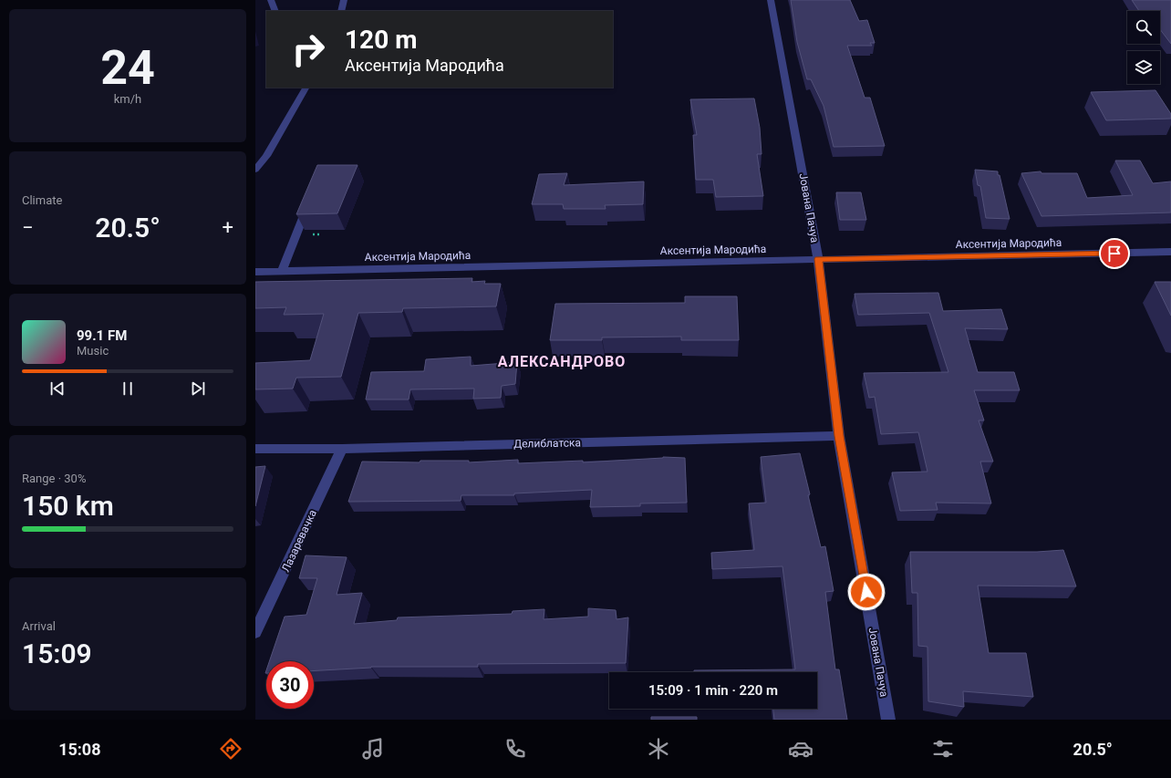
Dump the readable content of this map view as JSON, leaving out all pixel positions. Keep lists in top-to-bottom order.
{
  "streets": {
    "street": [
      "Јована Пачуа",
      "Аксентија Мародића",
      "Делиблатска",
      "Лазаревачка"
    ]
  },
  "crossings": [
    ["Јована Пачуа", "Аксентија Мародића"],
    ["Јована Пачуа", "Делиблатска"],
    ["Делиблатска", "Лазаревачка"]
  ],
  "districts": ["АЛЕКСАНДРОВО"],
  "page": {
    "tile": [
      ["24", "km/h"],
      "Climate",
      ["Range · 30%", "150 km"],
      ["Arrival", "15:09"]
    ],
    "turn": ["120 m", "Аксентија Мародића"],
    "heat": ["−", "20.5°", "+"],
    "song": ["99.1 FM", "Music"],
    "limit": "30",
    "trip": "15:09 · 1 min · 220 m",
    "tabs": ["15:08", "20.5°"]
  }
}
